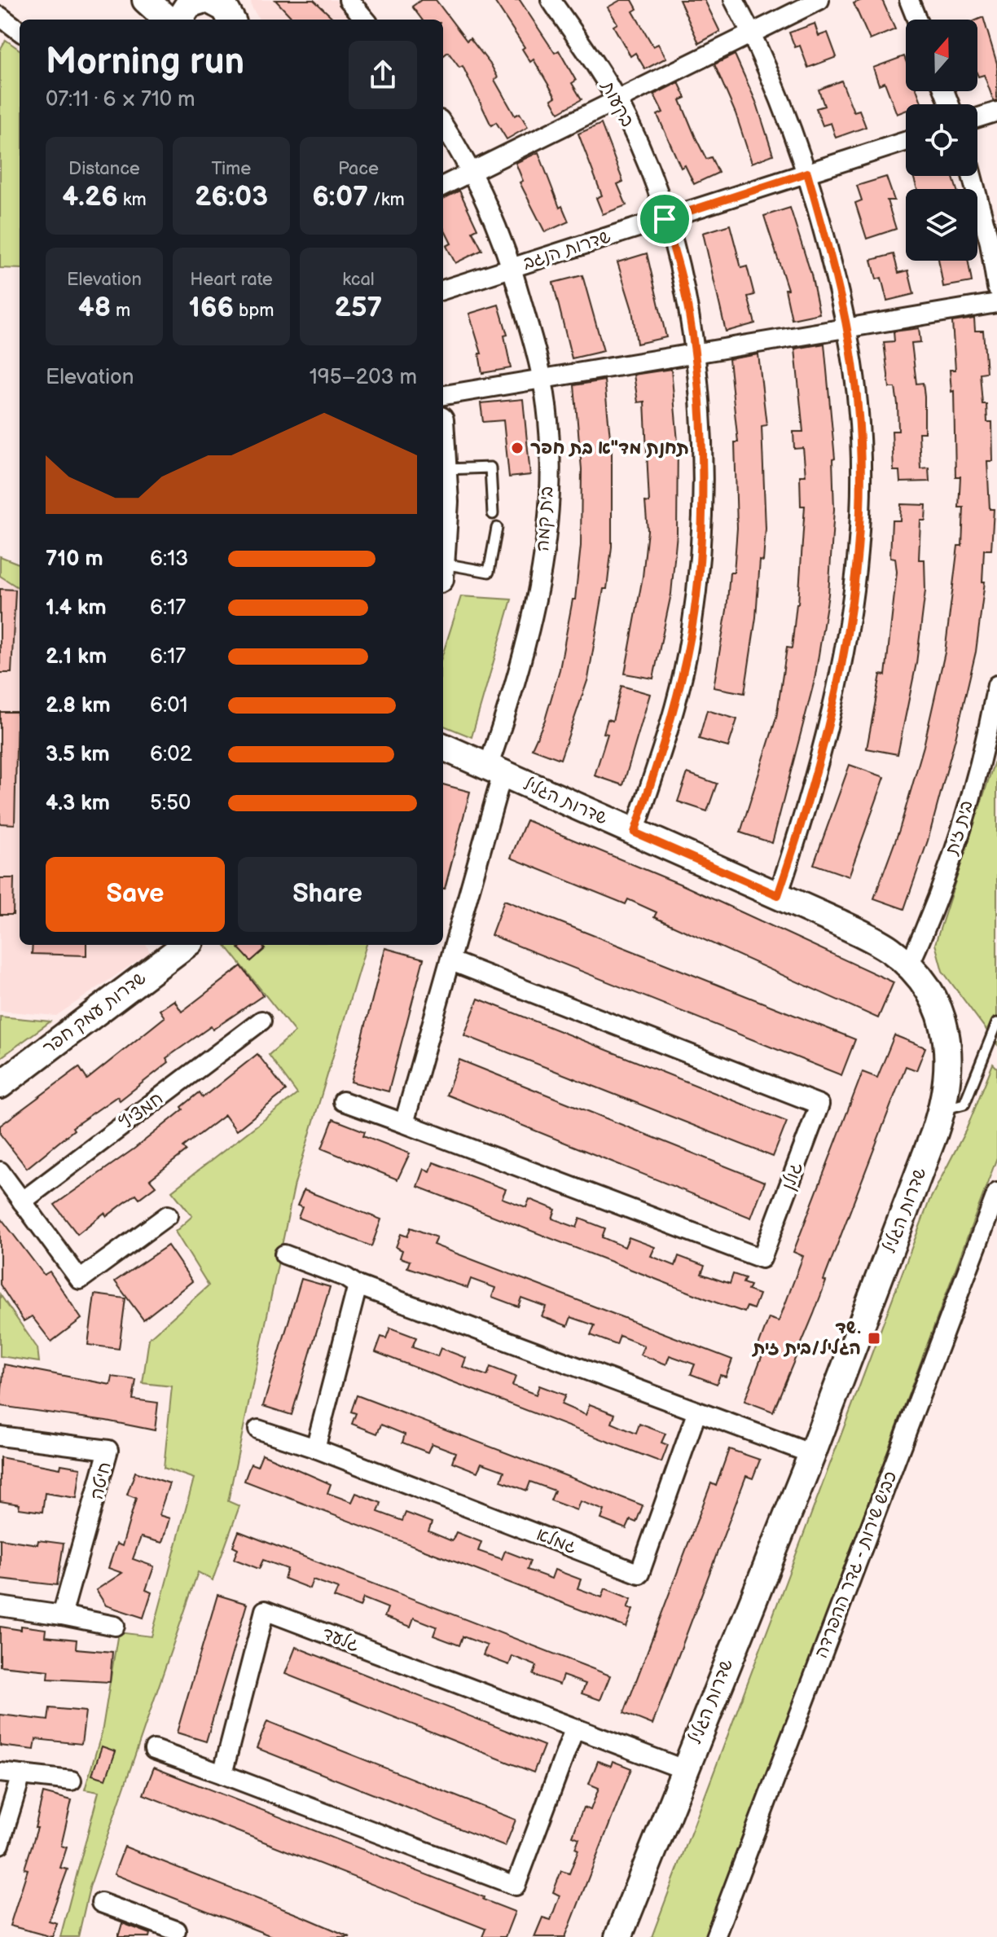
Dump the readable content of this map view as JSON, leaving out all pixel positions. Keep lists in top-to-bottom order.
{
  "streets": {
    "street": [
      "בקעות",
      "שדרות הנגב",
      "בית קמה",
      "שדרות הגליל",
      "בית זית",
      "שדרות עמק חפר",
      "חמציץ",
      "גולן",
      "חיטה",
      "גמלא",
      "כביש שירות - גדר ההפרדה",
      "גלעד"
    ]
  },
  "crossings": [
    ["בקעות", "שדרות הנגב"],
    ["בקעות", "שדרות הגליל"],
    ["שדרות הנגב", "בית קמה"],
    ["בית קמה", "שדרות הגליל"],
    ["שדרות הגליל", "בית זית"],
    ["שדרות הגליל", "גלעד"]
  ],
  "places": {
    "other": ["תחנת מד\"א בת חפר"],
    "transit": ["שד. הגליל/בית זית"]
  },
  "north": "top",
  "page": {
    "heading": ["Morning run", "07:11 · 6 × 710 m"],
    "stats": [
      ["Distance", "4.26 km"],
      ["Time", "26:03"],
      ["Pace", "6:07 /km"],
      ["Elevation", "48 m"],
      ["Heart rate", "166 bpm"],
      ["kcal", "257"]
    ],
    "chart": ["Elevation", "195–203 m"],
    "list": [
      {
        "name": "710 m",
        "note": "6:13"
      },
      {
        "name": "1.4 km",
        "note": "6:17"
      },
      {
        "name": "2.1 km",
        "note": "6:17"
      },
      {
        "name": "2.8 km",
        "note": "6:01"
      },
      {
        "name": "3.5 km",
        "note": "6:02"
      },
      {
        "name": "4.3 km",
        "note": "5:50"
      }
    ],
    "buttons": ["Save", "Share"]
  }
}
